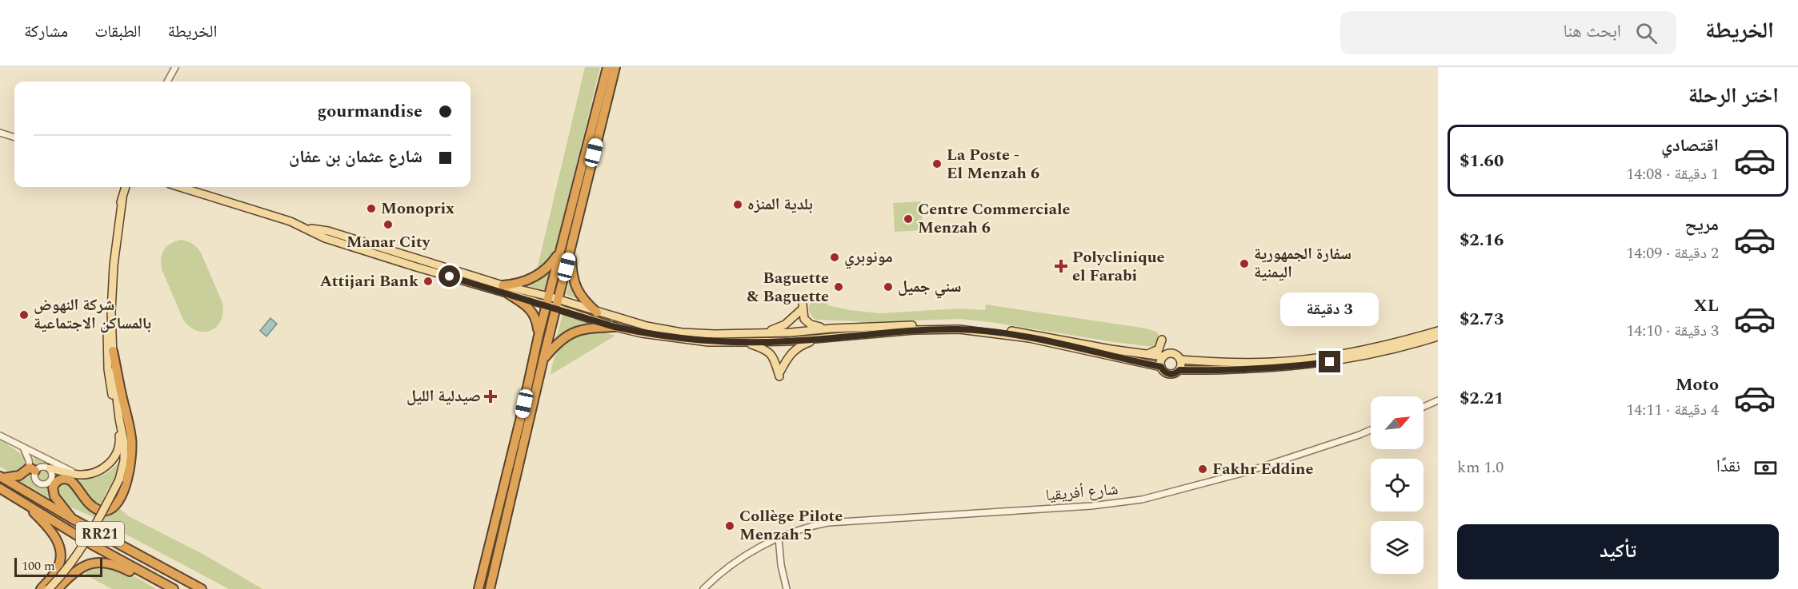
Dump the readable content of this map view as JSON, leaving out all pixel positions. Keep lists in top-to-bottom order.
{
  "streets": {
    "highway": ["RR21"],
    "street": ["شارع أفريقيا"]
  },
  "places": {
    "other": [
      "La Poste - El Menzah 6",
      "بلدية المنزه",
      "Monoprix",
      "Centre Commerciale Menzah 6",
      "Manar City",
      "مونوبري",
      "سفارة الجمهورية اليمنية",
      "Attijari Bank",
      "Baguette & Baguette",
      "سني جميل",
      "شركة النهوض بالمساكن الاجتماعية",
      "Fakhr Eddine",
      "Collège Pilote Menzah 5"
    ],
    "health": ["Polyclinique el Farabi", "صيدلية الليل"]
  },
  "scale_bar": "100 m",
  "north": "top right",
  "page": {
    "header": "الخريطة",
    "search": "ابحث هنا",
    "nav": ["الخريطة", "الطبقات", "مشاركة"],
    "heading": "اختر الرحلة",
    "banner": ["gourmandise", "شارع عثمان بن عفان"],
    "list": [
      {
        "name": "اقتصادي",
        "note": "1 دقيقة · 14:08",
        "value": "$1.60"
      },
      {
        "name": "مريح",
        "note": "2 دقيقة · 14:09",
        "value": "$2.16"
      },
      {
        "name": "XL",
        "note": "3 دقيقة · 14:10",
        "value": "$2.73"
      },
      {
        "name": "Moto",
        "note": "4 دقيقة · 14:11",
        "value": "$2.21"
      }
    ],
    "bubble": "3 دقيقة",
    "pay": ["نقدًا", "1.0 km"],
    "buttons": "تأكيد",
    "scale": "100 m"
  }
}
